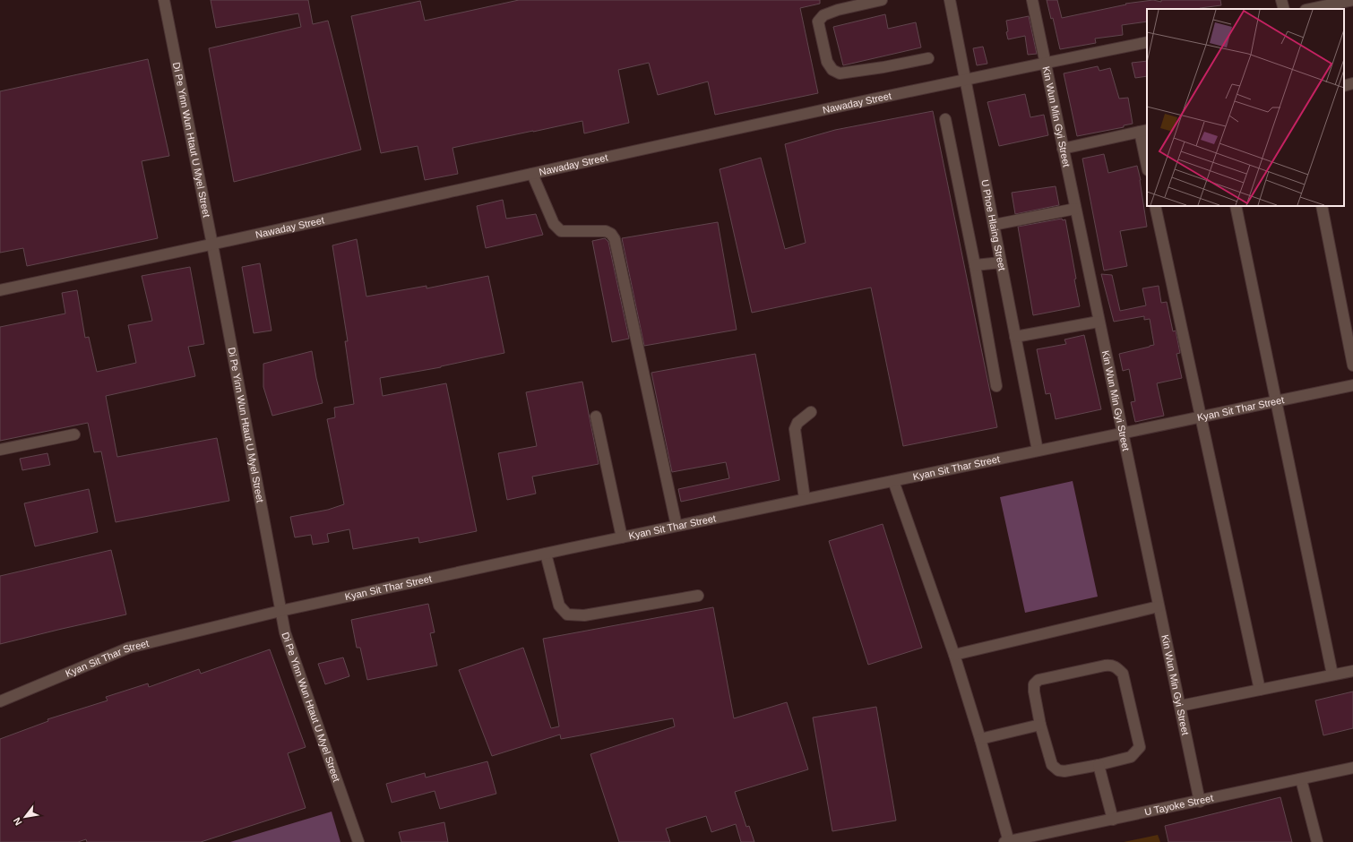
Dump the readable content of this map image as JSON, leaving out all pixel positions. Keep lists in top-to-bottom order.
{
  "streets": {
    "street": [
      "Nawaday Street",
      "Kin Wun Min Gyi Street",
      "Di Pe Yinn Wun Htaut U Myel Street",
      "U Phoe Hlaing Street",
      "Kyan Sit Thar Street",
      "U Tayoke Street"
    ]
  },
  "crossings": [
    ["Nawaday Street", "Kin Wun Min Gyi Street"],
    ["Nawaday Street", "Di Pe Yinn Wun Htaut U Myel Street"],
    ["Nawaday Street", "U Phoe Hlaing Street"],
    ["Kin Wun Min Gyi Street", "Kyan Sit Thar Street"],
    ["Kin Wun Min Gyi Street", "U Tayoke Street"],
    ["Di Pe Yinn Wun Htaut U Myel Street", "Kyan Sit Thar Street"],
    ["U Phoe Hlaing Street", "Kyan Sit Thar Street"]
  ],
  "north": "bottom left"
}
